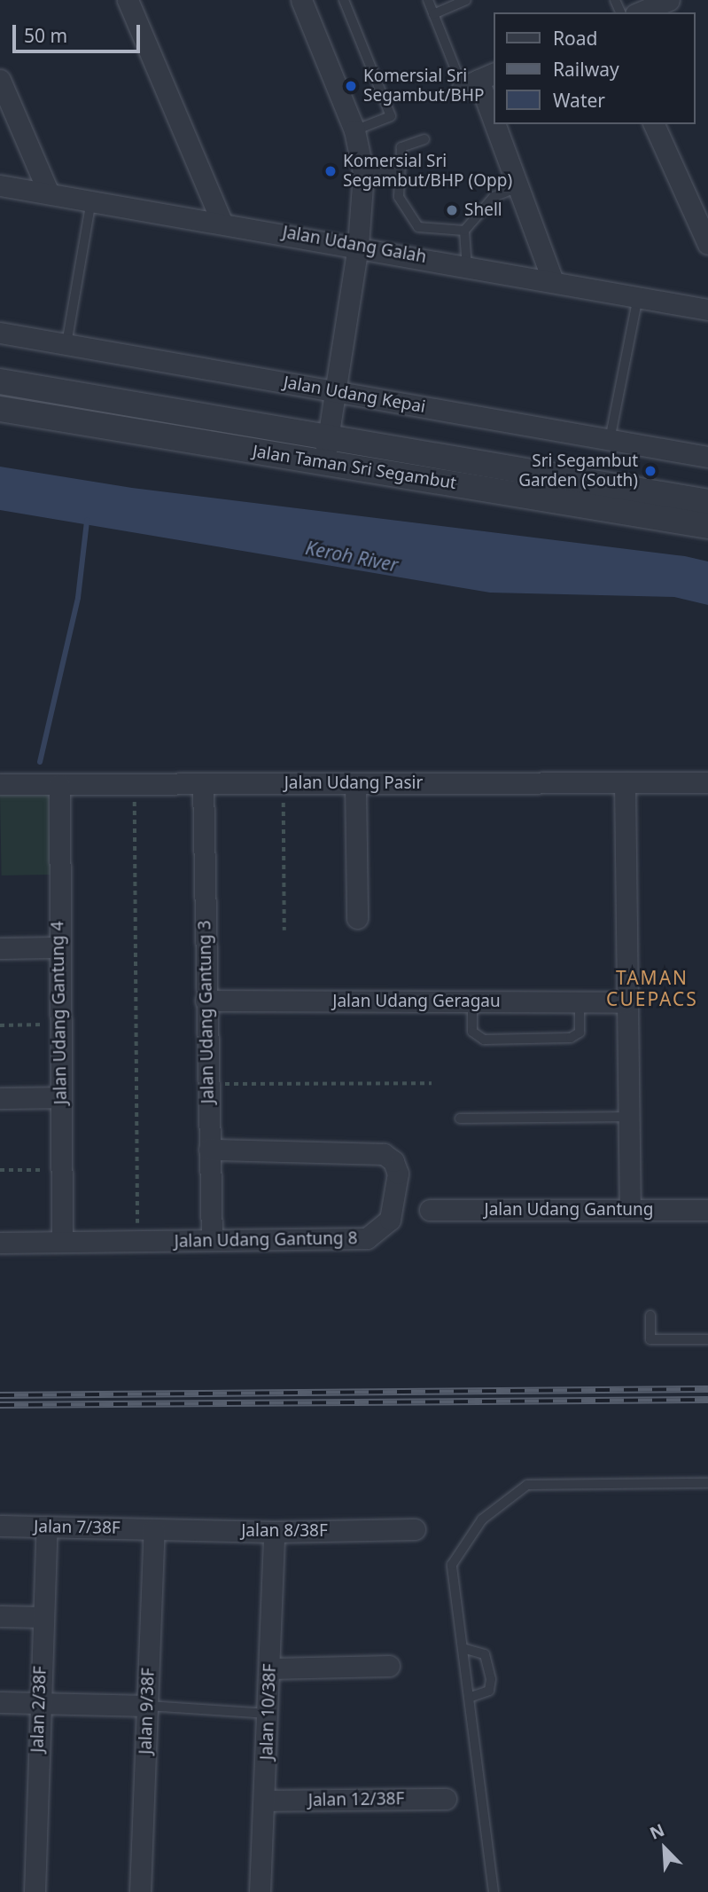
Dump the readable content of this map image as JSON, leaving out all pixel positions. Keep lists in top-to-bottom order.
{
  "streets": {
    "street": [
      "Jalan Udang Galah",
      "Jalan Udang Kepai",
      "Jalan Taman Sri Segambut",
      "Jalan Udang Pasir",
      "Jalan Udang Geragau",
      "Jalan Udang Gantung 3",
      "Jalan Udang Gantung 4",
      "Jalan Udang Gantung",
      "Jalan Udang Gantung 8",
      "Jalan 7/38F",
      "Jalan 8/38F",
      "Jalan 2/38F",
      "Jalan 9/38F",
      "Jalan 10/38F",
      "Jalan 12/38F"
    ]
  },
  "crossings": [
    ["Jalan Udang Pasir", "Jalan Udang Gantung 3"],
    ["Jalan Udang Pasir", "Jalan Udang Gantung 4"],
    ["Jalan Udang Geragau", "Jalan Udang Gantung 3"],
    ["Jalan Udang Gantung 3", "Jalan Udang Gantung 8"],
    ["Jalan Udang Gantung 4", "Jalan Udang Gantung 8"],
    ["Jalan 7/38F", "Jalan 8/38F"],
    ["Jalan 7/38F", "Jalan 2/38F"],
    ["Jalan 7/38F", "Jalan 9/38F"],
    ["Jalan 8/38F", "Jalan 9/38F"],
    ["Jalan 8/38F", "Jalan 10/38F"],
    ["Jalan 10/38F", "Jalan 12/38F"]
  ],
  "districts": ["TAMAN CUEPACS"],
  "water": ["Keroh River"],
  "places": [
    "Komersial Sri Segambut/BHP",
    "Komersial Sri Segambut/BHP (Opp)",
    "Shell",
    "Sri Segambut Garden (South)"
  ],
  "legend": ["Road", "Railway", "Water"],
  "scale_bar": "50 m",
  "north": "top left"
}
